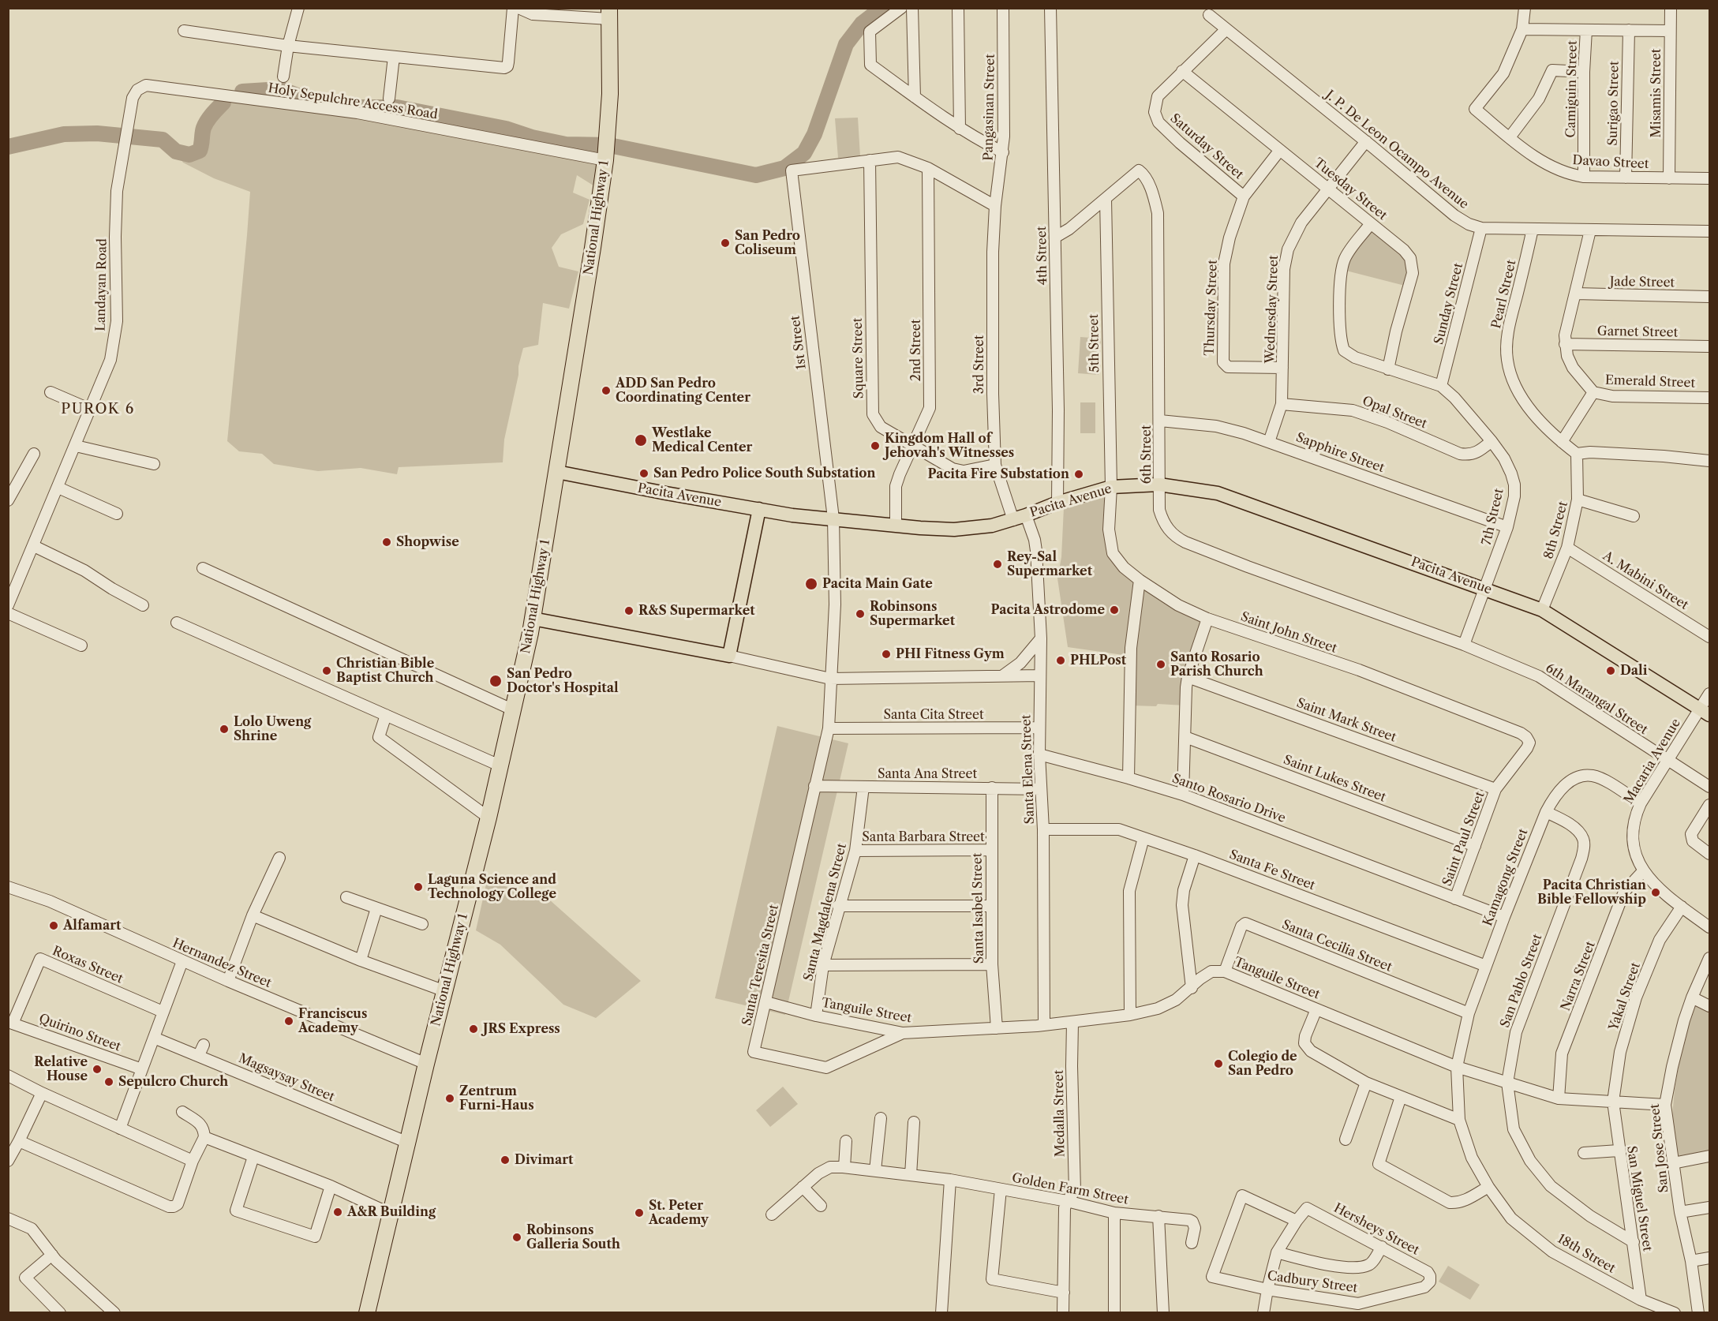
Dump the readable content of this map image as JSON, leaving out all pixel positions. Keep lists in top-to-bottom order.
{
  "streets": {
    "highway": ["National Highway 1"],
    "main road": ["Pacita Avenue"],
    "street": [
      "Camiguin Street",
      "Misamis Street",
      "Holy Sepulchre Access Road",
      "Surigao Street",
      "Pangasinan Street",
      "Saturday Street",
      "J. P. De Leon Ocampo Avenue",
      "Davao Street",
      "Tuesday Street",
      "4th Street",
      "Jade Street",
      "Landayan Road",
      "Pearl Street",
      "Sunday Street",
      "Thursday Street",
      "Wednesday Street",
      "Garnet Street",
      "1st Street",
      "5th Street",
      "2nd Street",
      "Square Street",
      "3rd Street",
      "Emerald Street",
      "Opal Street",
      "Sapphire Street",
      "6th Street",
      "7th Street",
      "8th Street",
      "A. Mabini Street",
      "Saint John Street",
      "6th Marangal Street",
      "Santa Cita Street",
      "Saint Mark Street",
      "Macaria Avenue",
      "Santa Elena Street",
      "Santa Ana Street",
      "Saint Lukes Street",
      "Santo Rosario Drive",
      "Santa Barbara Street",
      "Saint Paul Street",
      "Santa Fe Street",
      "Kamagong Street",
      "Santa Isabel Street",
      "Santa Magdalena Street",
      "Santa Cecilia Street",
      "Hernandez Street",
      "Roxas Street",
      "Santa Teresita Street",
      "Narra Street",
      "Tanguile Street",
      "San Pablo Street",
      "Yakal Street",
      "Quirino Street",
      "Magsaysay Street",
      "Medalla Street",
      "San Jose Street",
      "Golden Farm Street",
      "San Miguel Street",
      "Hersheys Street",
      "18th Street",
      "Cadbury Street"
    ]
  },
  "crossings": [
    ["Camiguin Street", "Davao Street"],
    ["Misamis Street", "Davao Street"],
    ["Holy Sepulchre Access Road", "National Highway 1"],
    ["Holy Sepulchre Access Road", "Landayan Road"],
    ["Surigao Street", "Davao Street"],
    ["Pangasinan Street", "1st Street"],
    ["Pangasinan Street", "3rd Street"],
    ["Saturday Street", "J. P. De Leon Ocampo Avenue"],
    ["Saturday Street", "Tuesday Street"],
    ["Saturday Street", "Thursday Street"],
    ["J. P. De Leon Ocampo Avenue", "Pearl Street"],
    ["J. P. De Leon Ocampo Avenue", "Sunday Street"],
    ["J. P. De Leon Ocampo Avenue", "Wednesday Street"],
    ["J. P. De Leon Ocampo Avenue", "Emerald Street"],
    ["Tuesday Street", "Thursday Street"],
    ["Tuesday Street", "Wednesday Street"],
    ["National Highway 1", "Pacita Avenue"],
    ["National Highway 1", "Hernandez Street"],
    ["National Highway 1", "Magsaysay Street"],
    ["4th Street", "6th Street"],
    ["4th Street", "Pacita Avenue"],
    ["Jade Street", "Emerald Street"],
    ["Pearl Street", "8th Street"],
    ["Sunday Street", "7th Street"],
    ["Thursday Street", "Wednesday Street"],
    ["Wednesday Street", "Opal Street"],
    ["Wednesday Street", "Sapphire Street"],
    ["Garnet Street", "Emerald Street"],
    ["1st Street", "2nd Street"],
    ["1st Street", "Square Street"],
    ["1st Street", "3rd Street"],
    ["1st Street", "Pacita Avenue"],
    ["1st Street", "Santa Cita Street"],
    ["1st Street", "Santa Teresita Street"],
    ["5th Street", "6th Street"],
    ["5th Street", "Pacita Avenue"],
    ["5th Street", "Saint John Street"],
    ["2nd Street", "Square Street"],
    ["2nd Street", "Pacita Avenue"],
    ["Square Street", "3rd Street"],
    ["3rd Street", "Pacita Avenue"],
    ["Opal Street", "7th Street"],
    ["Sapphire Street", "6th Street"],
    ["Sapphire Street", "7th Street"],
    ["6th Street", "Pacita Avenue"],
    ["6th Street", "7th Street"],
    ["6th Street", "6th Marangal Street"],
    ["Pacita Avenue", "7th Street"],
    ["Pacita Avenue", "8th Street"],
    ["Pacita Avenue", "Saint John Street"],
    ["Pacita Avenue", "Macaria Avenue"],
    ["Pacita Avenue", "Santa Elena Street"],
    ["7th Street", "6th Marangal Street"],
    ["8th Street", "A. Mabini Street"],
    ["Saint John Street", "Saint Paul Street"],
    ["6th Marangal Street", "Macaria Avenue"],
    ["Santa Cita Street", "Santa Elena Street"],
    ["Santa Cita Street", "Santa Teresita Street"],
    ["Saint Mark Street", "Saint Paul Street"],
    ["Macaria Avenue", "Kamagong Street"],
    ["Macaria Avenue", "Narra Street"],
    ["Macaria Avenue", "Yakal Street"],
    ["Santa Elena Street", "Santa Ana Street"],
    ["Santa Elena Street", "Santo Rosario Drive"],
    ["Santa Elena Street", "Santa Fe Street"],
    ["Santa Elena Street", "Tanguile Street"],
    ["Santa Ana Street", "Santa Isabel Street"],
    ["Santa Ana Street", "Santa Magdalena Street"],
    ["Santa Ana Street", "Santa Teresita Street"],
    ["Saint Lukes Street", "Saint Paul Street"],
    ["Santo Rosario Drive", "Saint Paul Street"],
    ["Santo Rosario Drive", "Kamagong Street"],
    ["Santa Barbara Street", "Santa Isabel Street"],
    ["Santa Barbara Street", "Santa Magdalena Street"],
    ["Santa Fe Street", "Kamagong Street"],
    ["Kamagong Street", "Santa Cecilia Street"],
    ["Kamagong Street", "Tanguile Street"],
    ["Kamagong Street", "San Pablo Street"],
    ["Kamagong Street", "18th Street"],
    ["Santa Isabel Street", "Tanguile Street"],
    ["Santa Magdalena Street", "Tanguile Street"],
    ["Santa Cecilia Street", "Tanguile Street"],
    ["Roxas Street", "Quirino Street"],
    ["Santa Teresita Street", "Tanguile Street"],
    ["Narra Street", "Tanguile Street"],
    ["Tanguile Street", "San Pablo Street"],
    ["Tanguile Street", "Yakal Street"],
    ["Tanguile Street", "Medalla Street"],
    ["Tanguile Street", "San Jose Street"],
    ["Tanguile Street", "San Miguel Street"],
    ["Tanguile Street", "18th Street"],
    ["San Pablo Street", "San Miguel Street"],
    ["Yakal Street", "San Miguel Street"],
    ["Medalla Street", "Golden Farm Street"],
    ["San Miguel Street", "18th Street"],
    ["Hersheys Street", "Cadbury Street"]
  ],
  "districts": ["PUROK 6"],
  "places": [
    "San Pedro Coliseum",
    "ADD San Pedro Coordinating Center",
    "Westlake Medical Center",
    "Kingdom Hall of Jehovah's Witnesses",
    "San Pedro Police South Substation",
    "Pacita Fire Substation",
    "Shopwise",
    "Rey-Sal Supermarket",
    "Pacita Main Gate",
    "Pacita Astrodome",
    "R&S Supermarket",
    "Robinsons Supermarket",
    "PHI Fitness Gym",
    "PHLPost",
    "Santo Rosario Parish Church",
    "Christian Bible Baptist Church",
    "Dali",
    "San Pedro Doctor's Hospital",
    "Lolo Uweng Shrine",
    "Laguna Science and Technology College",
    "Pacita Christian Bible Fellowship",
    "Alfamart",
    "Franciscus Academy",
    "JRS Express",
    "Colegio de San Pedro",
    "Relative House",
    "Sepulcro Church",
    "Zentrum Furni-Haus",
    "Divimart",
    "A&R Building",
    "St. Peter Academy",
    "Robinsons Galleria South"
  ]
}
